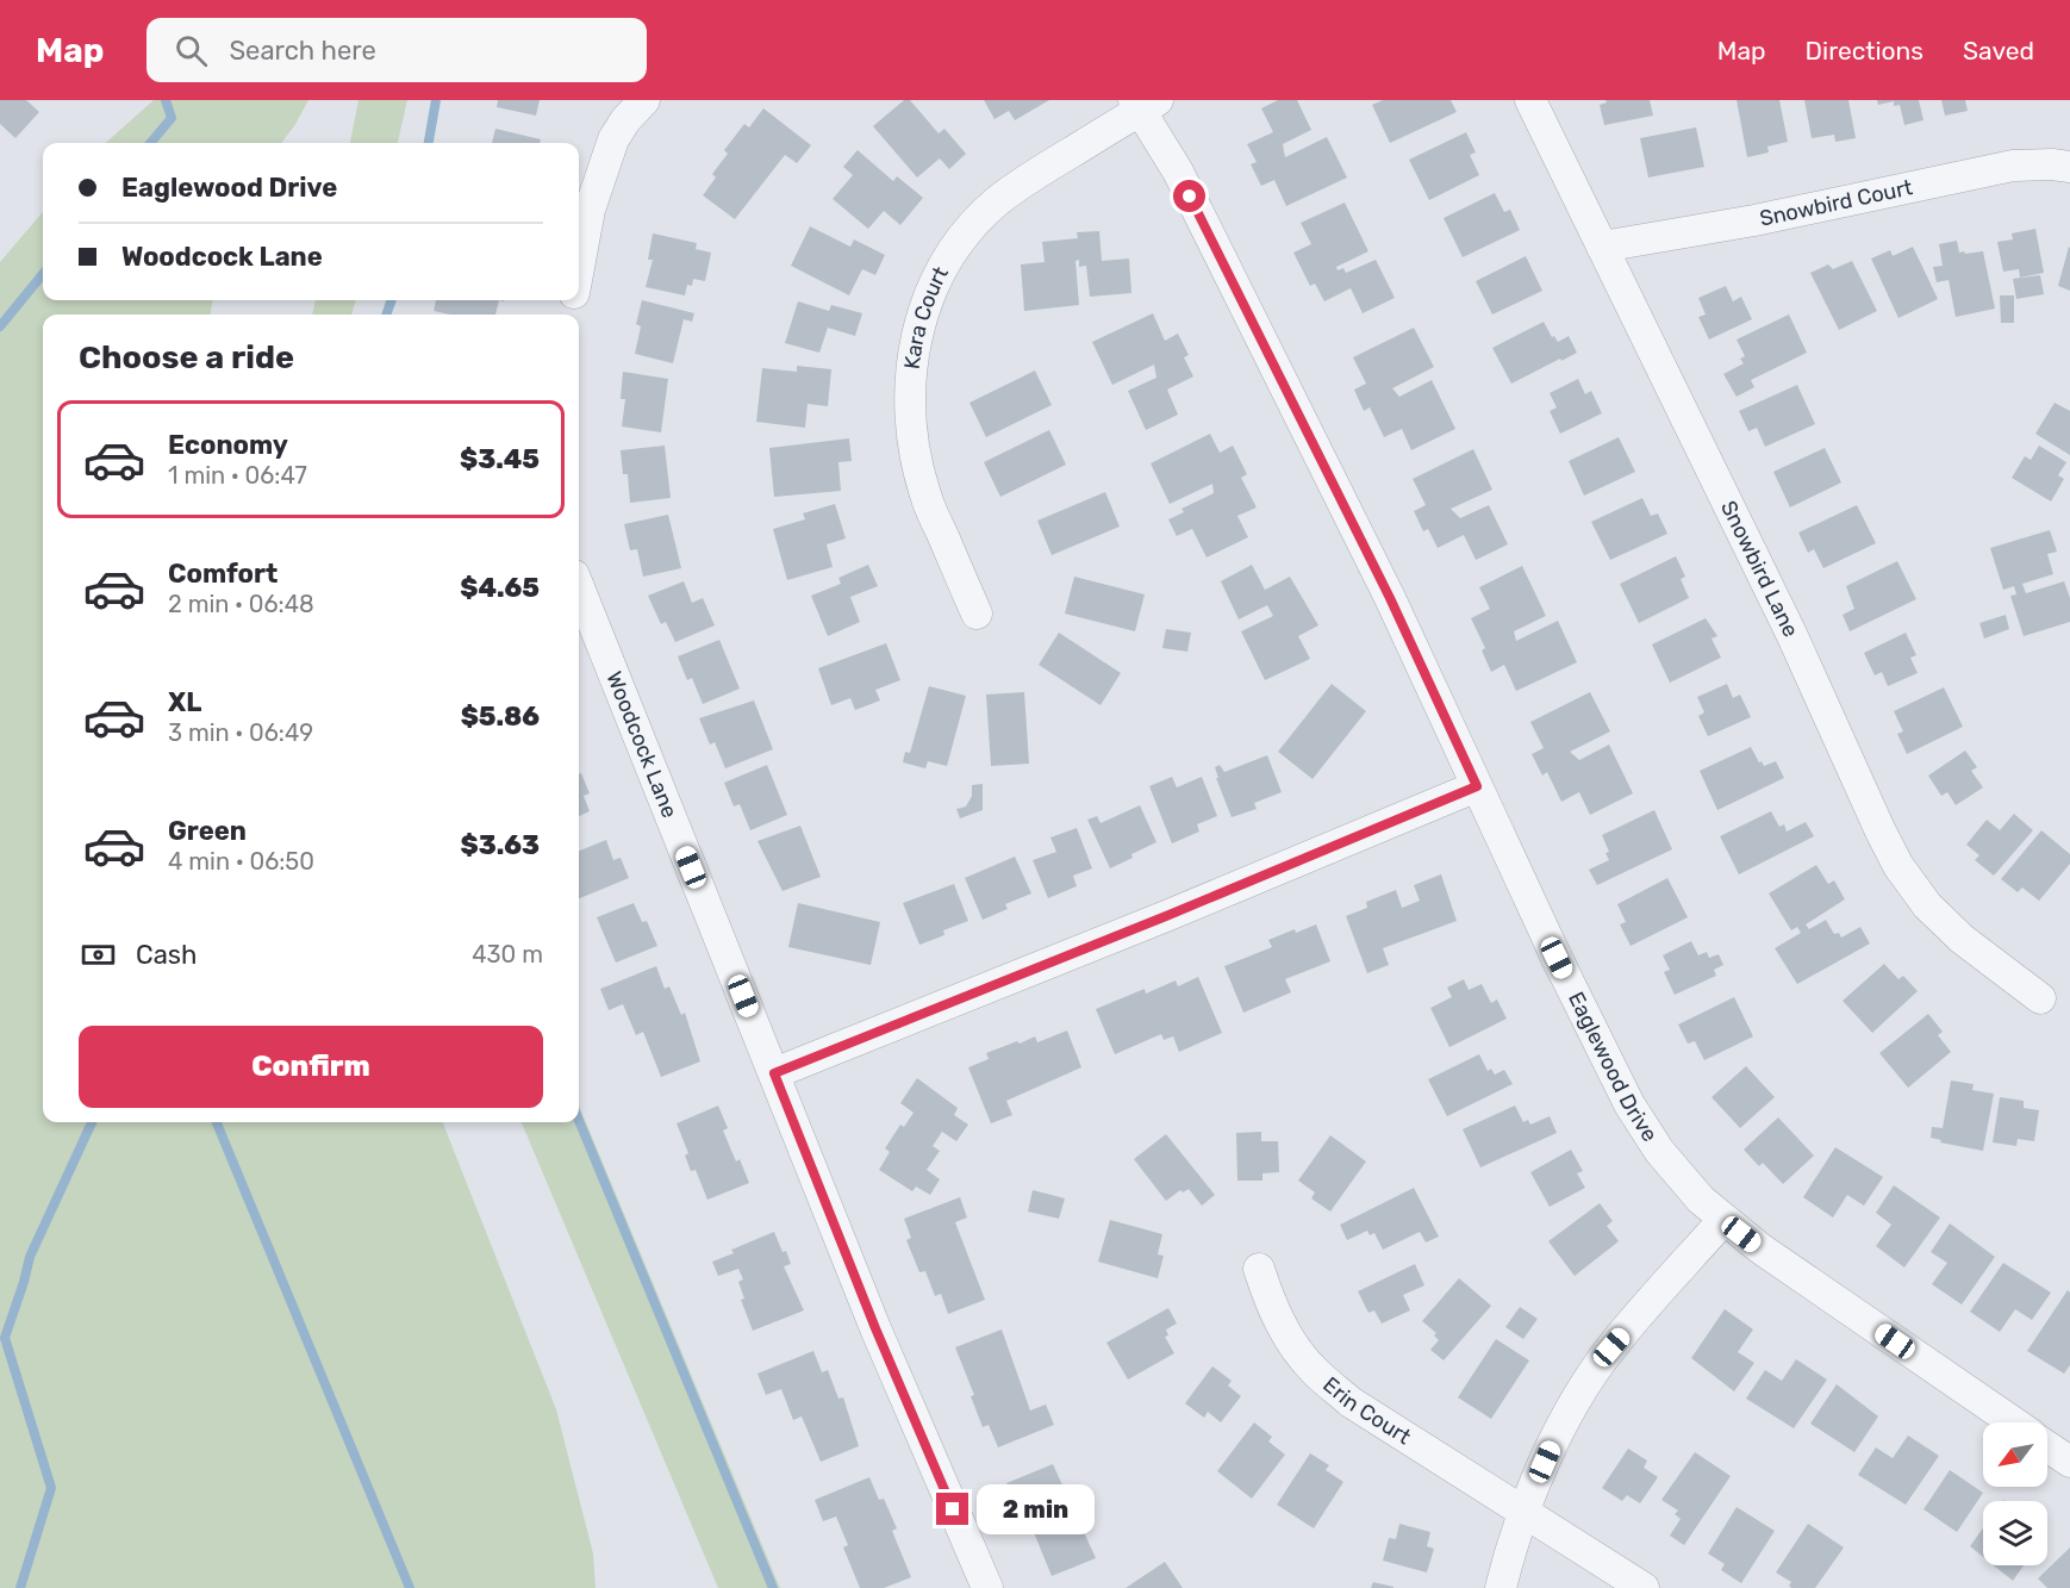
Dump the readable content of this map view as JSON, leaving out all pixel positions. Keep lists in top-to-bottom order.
{
  "streets": {
    "street": [
      "Snowbird Court",
      "Kara Court",
      "Snowbird Lane",
      "Woodcock Lane",
      "Eaglewood Drive",
      "Erin Court"
    ]
  },
  "crossings": [
    ["Snowbird Court", "Snowbird Lane"],
    ["Kara Court", "Eaglewood Drive"]
  ],
  "north": "bottom left",
  "page": {
    "header": "Map",
    "search": "Search here",
    "nav": ["Map", "Directions", "Saved"],
    "banner": ["Eaglewood Drive", "Woodcock Lane"],
    "heading": "Choose a ride",
    "list": [
      {
        "name": "Economy",
        "note": "1 min · 06:47",
        "value": "$3.45"
      },
      {
        "name": "Comfort",
        "note": "2 min · 06:48",
        "value": "$4.65"
      },
      {
        "name": "XL",
        "note": "3 min · 06:49",
        "value": "$5.86"
      },
      {
        "name": "Green",
        "note": "4 min · 06:50",
        "value": "$3.63"
      }
    ],
    "pay": ["Cash", "430 m"],
    "buttons": "Confirm",
    "bubble": "2 min"
  }
}
